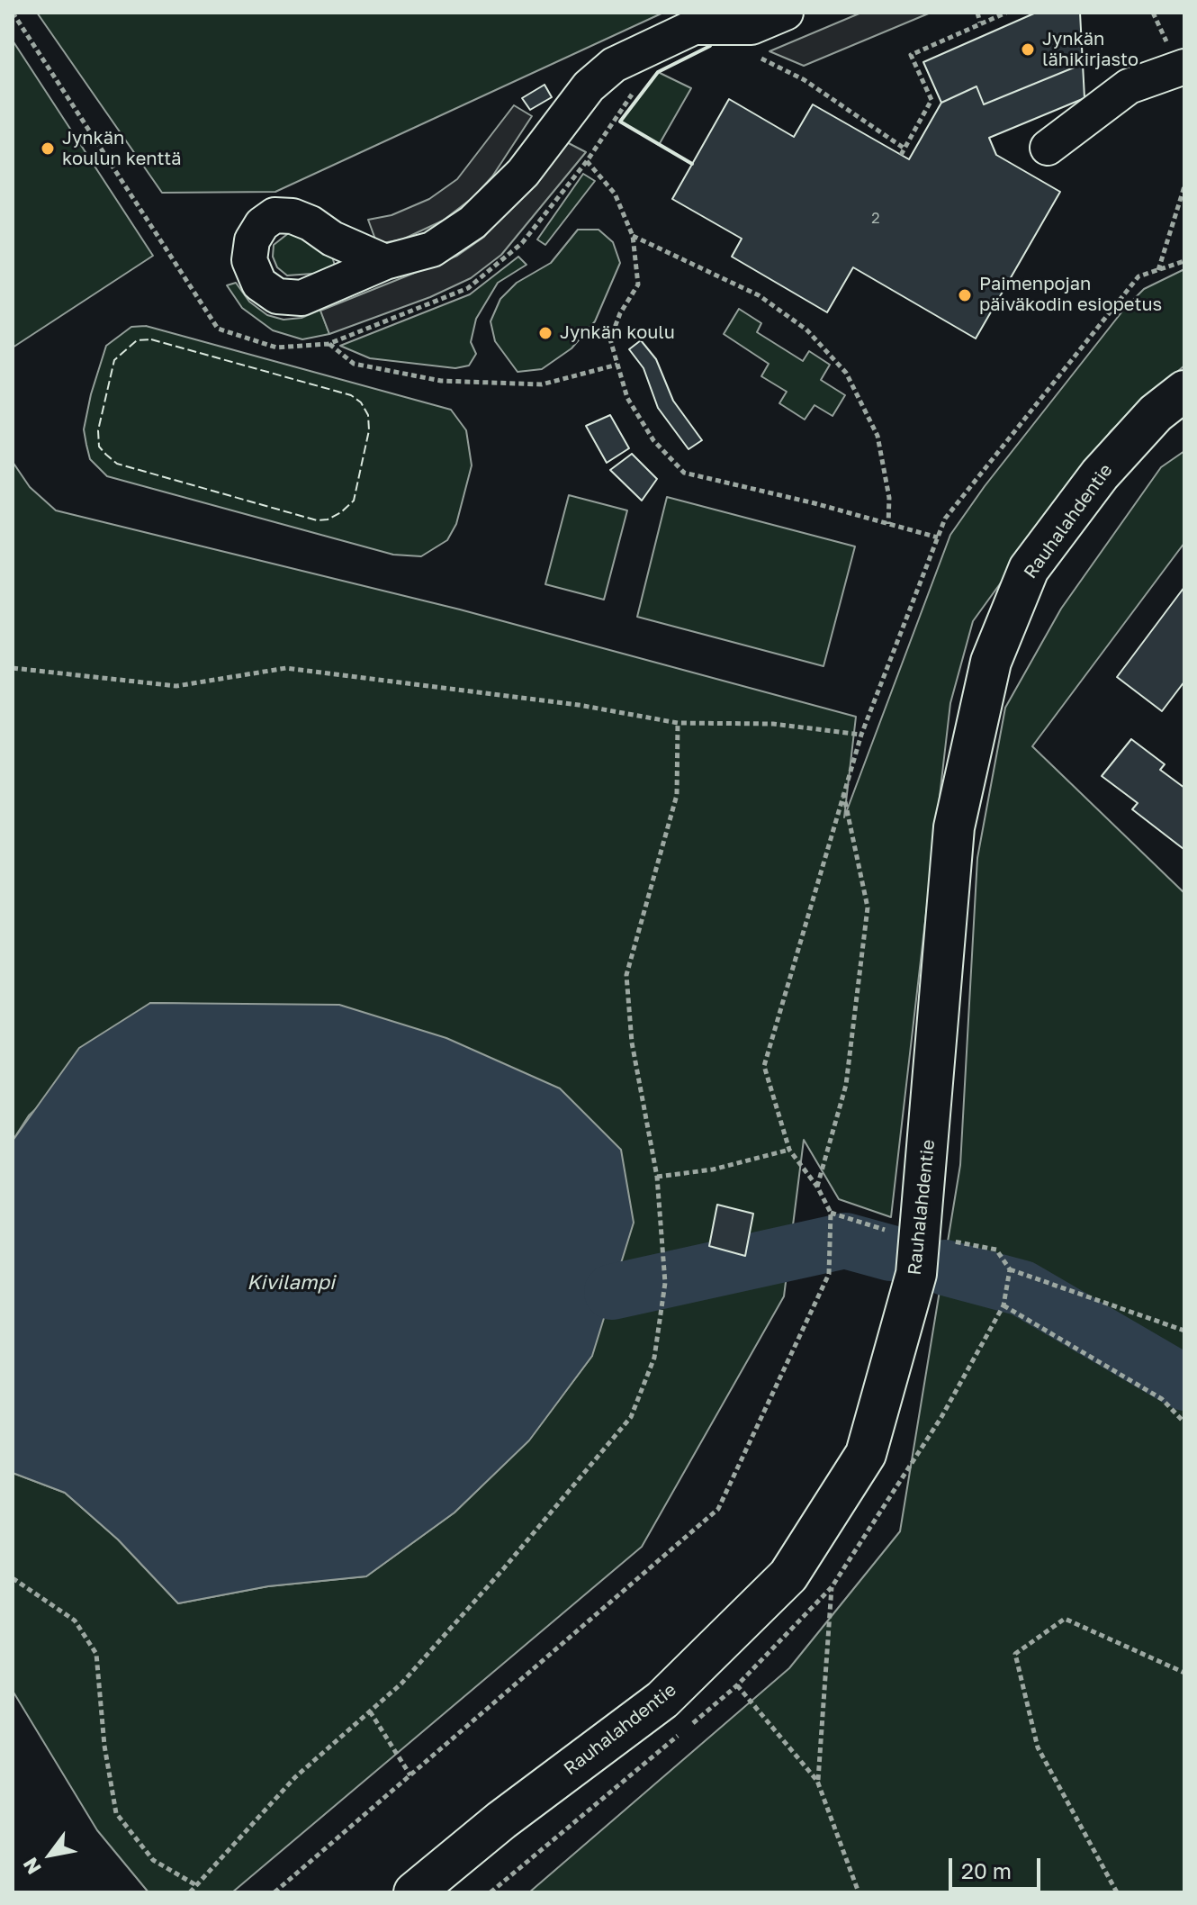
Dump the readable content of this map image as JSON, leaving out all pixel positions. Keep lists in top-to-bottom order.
{
  "streets": {
    "main road": ["Rauhalahdentie"]
  },
  "water": ["Kivilampi"],
  "places": [
    "Jynkän lähikirjasto",
    "Jynkän koulun kenttä",
    "Paimenpojan päiväkodin esiopetus",
    "Jynkän koulu"
  ],
  "house_numbers": ["2"],
  "scale_bar": "20 m",
  "north": "bottom left"
}
